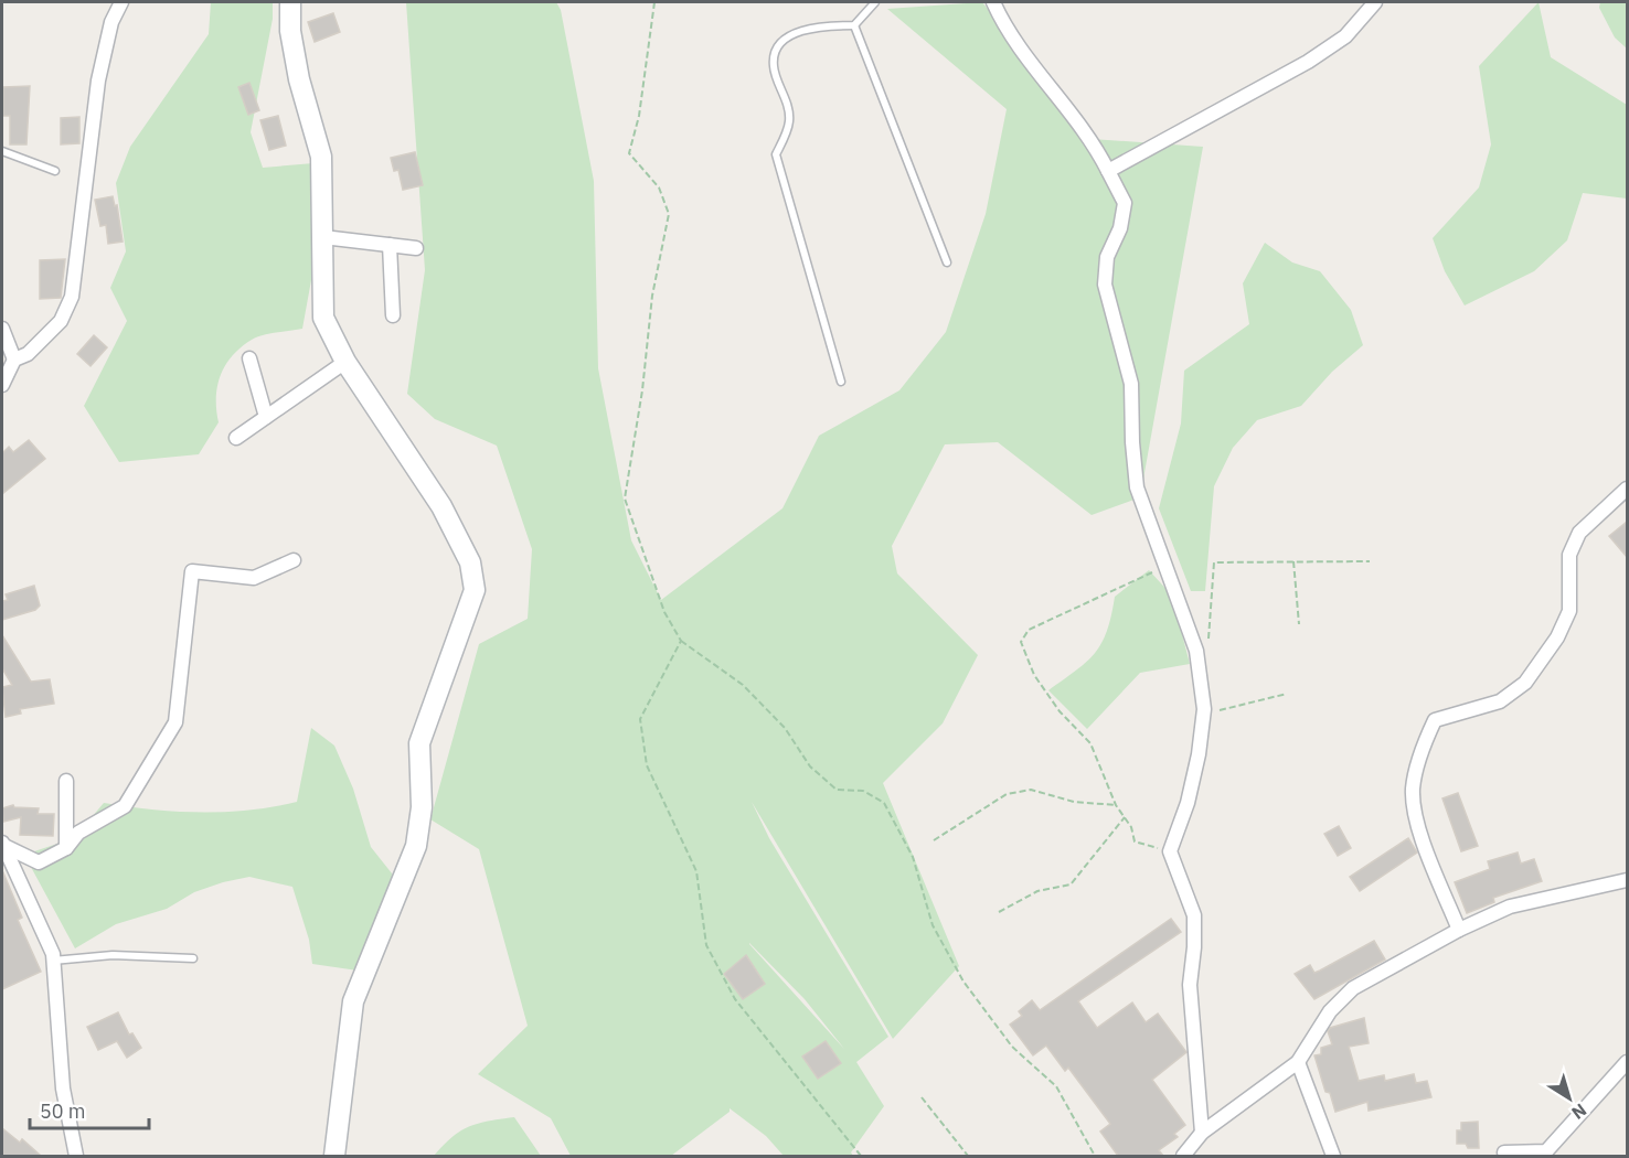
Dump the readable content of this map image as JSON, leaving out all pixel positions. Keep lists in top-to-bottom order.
{
  "scale_bar": "50 m",
  "north": "bottom right"
}
